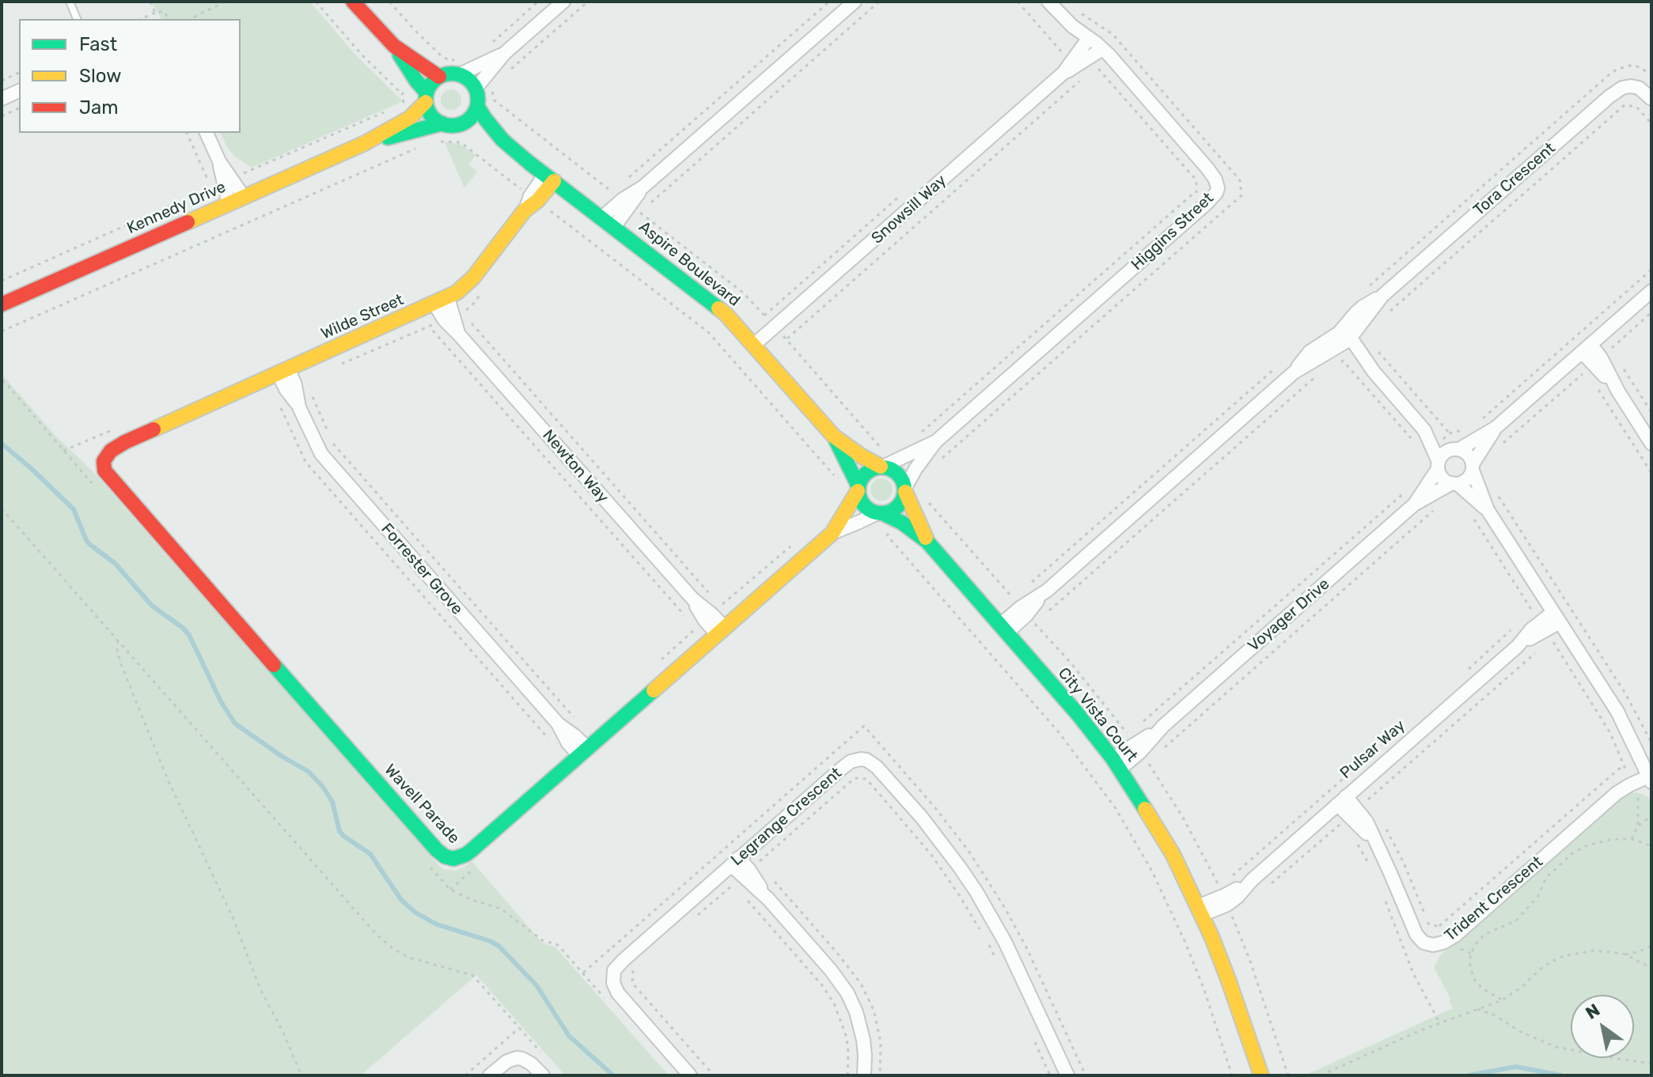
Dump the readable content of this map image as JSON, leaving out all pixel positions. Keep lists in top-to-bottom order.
{
  "streets": {
    "street": [
      "Tora Crescent",
      "Kennedy Drive",
      "Snowsill Way",
      "Higgins Street",
      "Aspire Boulevard",
      "Wilde Street",
      "Newton Way",
      "Forrester Grove",
      "Voyager Drive",
      "City Vista Court",
      "Pulsar Way",
      "Wavell Parade",
      "Legrange Crescent",
      "Trident Crescent"
    ]
  },
  "crossings": [
    ["Tora Crescent", "City Vista Court"],
    ["Kennedy Drive", "Aspire Boulevard"],
    ["Snowsill Way", "Higgins Street"],
    ["Snowsill Way", "Aspire Boulevard"],
    ["Higgins Street", "Aspire Boulevard"],
    ["Higgins Street", "Wavell Parade"],
    ["Aspire Boulevard", "Wilde Street"],
    ["Aspire Boulevard", "Wavell Parade"],
    ["Wilde Street", "Newton Way"],
    ["Wilde Street", "Forrester Grove"],
    ["Wilde Street", "Wavell Parade"],
    ["Newton Way", "Wavell Parade"],
    ["Forrester Grove", "Wavell Parade"],
    ["Voyager Drive", "City Vista Court"],
    ["City Vista Court", "Pulsar Way"],
    ["Pulsar Way", "Trident Crescent"]
  ],
  "legend": ["Fast", "Slow", "Jam"],
  "north": "top left"
}
